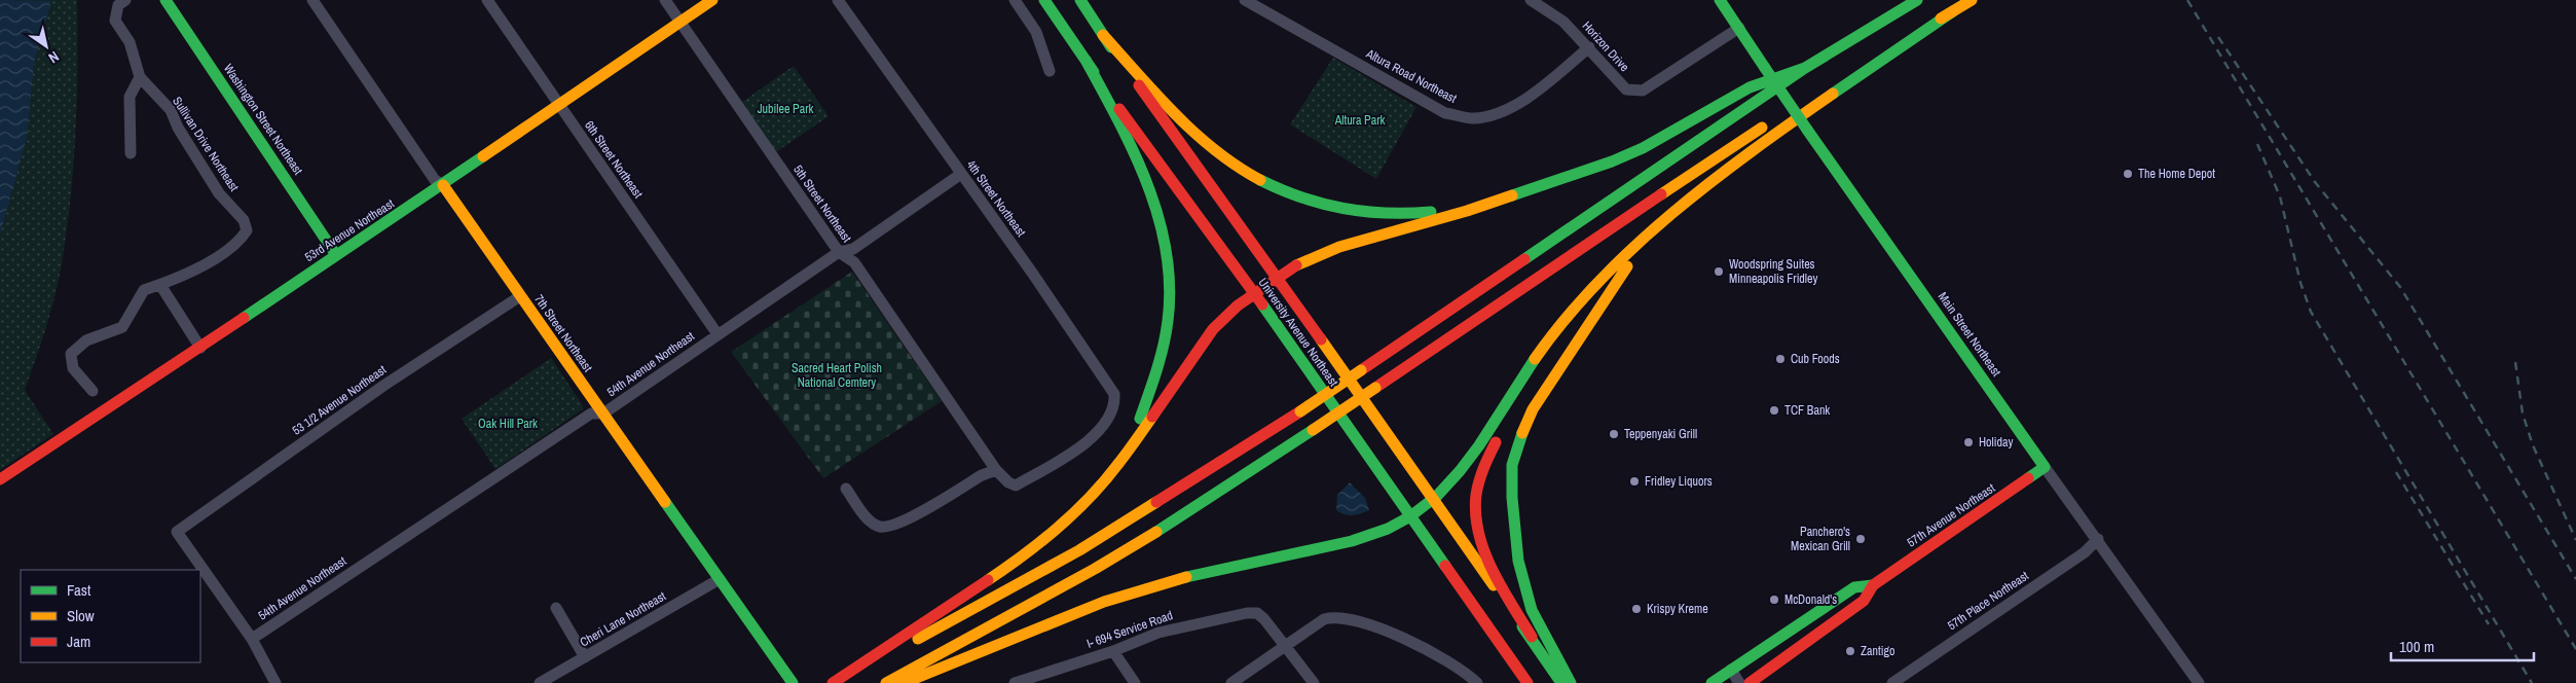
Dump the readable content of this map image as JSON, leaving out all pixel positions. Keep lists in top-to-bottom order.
{
  "streets": {
    "main road": [
      "Washington Street Northeast",
      "53rd Avenue Northeast",
      "University Avenue Northeast",
      "7th Street Northeast",
      "Main Street Northeast",
      "57th Avenue Northeast"
    ],
    "street": [
      "Horizon Drive",
      "Altura Road Northeast",
      "Sullivan Drive Northeast",
      "6th Street Northeast",
      "4th Street Northeast",
      "5th Street Northeast",
      "54th Avenue Northeast",
      "53 1/2 Avenue Northeast",
      "57th Place Northeast",
      "Cheri Lane Northeast",
      "I- 694 Service Road"
    ]
  },
  "crossings": [
    ["Horizon Drive", "Altura Road Northeast"],
    ["Horizon Drive", "Main Street Northeast"],
    ["Washington Street Northeast", "53rd Avenue Northeast"],
    ["6th Street Northeast", "53rd Avenue Northeast"],
    ["6th Street Northeast", "54th Avenue Northeast"],
    ["4th Street Northeast", "5th Street Northeast"],
    ["4th Street Northeast", "54th Avenue Northeast"],
    ["5th Street Northeast", "53rd Avenue Northeast"],
    ["5th Street Northeast", "54th Avenue Northeast"],
    ["53rd Avenue Northeast", "7th Street Northeast"],
    ["7th Street Northeast", "54th Avenue Northeast"],
    ["7th Street Northeast", "53 1/2 Avenue Northeast"],
    ["7th Street Northeast", "Cheri Lane Northeast"],
    ["Main Street Northeast", "57th Avenue Northeast"],
    ["Main Street Northeast", "57th Place Northeast"],
    ["54th Avenue Northeast", "53 1/2 Avenue Northeast"]
  ],
  "parks": [
    "Jubilee Park",
    "Altura Park",
    "Sacred Heart Polish National Cemtery",
    "Oak Hill Park"
  ],
  "places": [
    "The Home Depot",
    "Woodspring Suites Minneapolis Fridley",
    "Cub Foods",
    "TCF Bank",
    "Teppenyaki Grill",
    "Holiday",
    "Fridley Liquors",
    "Panchero's Mexican Grill",
    "McDonald's",
    "Krispy Kreme",
    "Zantigo"
  ],
  "legend": ["Fast", "Slow", "Jam"],
  "scale_bar": "100 m",
  "north": "bottom right"
}
